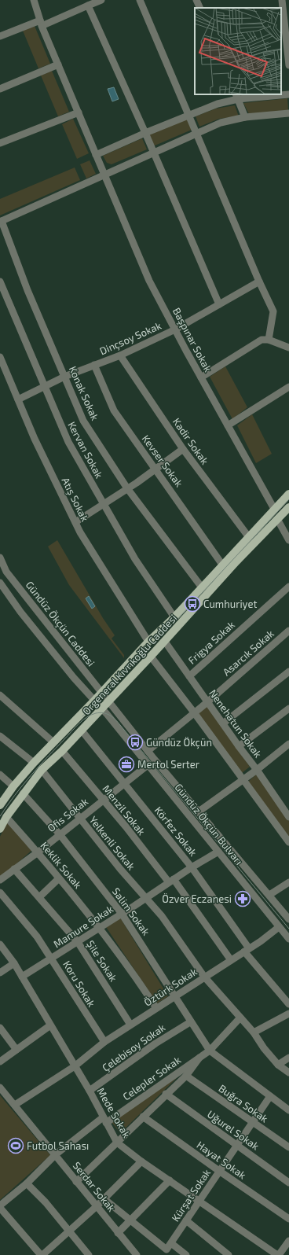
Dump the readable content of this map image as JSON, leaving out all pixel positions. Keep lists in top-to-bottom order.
{
  "streets": {
    "main road": ["Orgeneral Kıvrıkoğlu Caddesi"],
    "street": [
      "Dinçsoy Sokak",
      "Başpınar Sokak",
      "Konak Sokak",
      "Kadir Sokak",
      "Kervan Sokak",
      "Kevser Sokak",
      "Atış Sokak",
      "Gündüz Ökçün Caddesi",
      "Frigya Sokak",
      "Asarcık Sokak",
      "Nenehatun Sokak",
      "Menzil Sokak",
      "Ofis Sokak",
      "Gündüz Ökçün Bulvarı",
      "Körfez Sokak",
      "Yelkenli Sokak",
      "Keklik Sokak",
      "Salim Sokak",
      "Mamure Sokak",
      "Şile Sokak",
      "Koru Sokak",
      "Öztürk Sokak",
      "Çelebisoy Sokak",
      "Celepler Sokak",
      "Buğra Sokak",
      "Mede Sokak",
      "Uğurel Sokak",
      "Hayat Sokak",
      "Serdar Sokak",
      "Kürşat Sokak"
    ]
  },
  "crossings": [
    ["Dinçsoy Sokak", "Başpınar Sokak"],
    ["Dinçsoy Sokak", "Konak Sokak"],
    ["Dinçsoy Sokak", "Kadir Sokak"],
    ["Dinçsoy Sokak", "Kervan Sokak"],
    ["Dinçsoy Sokak", "Kevser Sokak"],
    ["Dinçsoy Sokak", "Atış Sokak"],
    ["Gündüz Ökçün Caddesi", "Orgeneral Kıvrıkoğlu Caddesi"],
    ["Gündüz Ökçün Caddesi", "Gündüz Ökçün Bulvarı"],
    ["Frigya Sokak", "Nenehatun Sokak"],
    ["Asarcık Sokak", "Nenehatun Sokak"],
    ["Asarcık Sokak", "Gündüz Ökçün Bulvarı"],
    ["Orgeneral Kıvrıkoğlu Caddesi", "Nenehatun Sokak"],
    ["Orgeneral Kıvrıkoğlu Caddesi", "Menzil Sokak"],
    ["Orgeneral Kıvrıkoğlu Caddesi", "Gündüz Ökçün Bulvarı"],
    ["Orgeneral Kıvrıkoğlu Caddesi", "Körfez Sokak"],
    ["Orgeneral Kıvrıkoğlu Caddesi", "Yelkenli Sokak"],
    ["Orgeneral Kıvrıkoğlu Caddesi", "Keklik Sokak"],
    ["Orgeneral Kıvrıkoğlu Caddesi", "Salim Sokak"],
    ["Menzil Sokak", "Ofis Sokak"],
    ["Menzil Sokak", "Mamure Sokak"],
    ["Menzil Sokak", "Öztürk Sokak"],
    ["Ofis Sokak", "Gündüz Ökçün Bulvarı"],
    ["Ofis Sokak", "Körfez Sokak"],
    ["Ofis Sokak", "Yelkenli Sokak"],
    ["Ofis Sokak", "Keklik Sokak"],
    ["Ofis Sokak", "Salim Sokak"],
    ["Ofis Sokak", "Şile Sokak"],
    ["Gündüz Ökçün Bulvarı", "Mamure Sokak"],
    ["Gündüz Ökçün Bulvarı", "Öztürk Sokak"],
    ["Körfez Sokak", "Mamure Sokak"],
    ["Körfez Sokak", "Öztürk Sokak"],
    ["Yelkenli Sokak", "Mamure Sokak"],
    ["Yelkenli Sokak", "Öztürk Sokak"],
    ["Yelkenli Sokak", "Celepler Sokak"],
    ["Keklik Sokak", "Mamure Sokak"],
    ["Keklik Sokak", "Öztürk Sokak"],
    ["Salim Sokak", "Mamure Sokak"],
    ["Salim Sokak", "Öztürk Sokak"],
    ["Salim Sokak", "Çelebisoy Sokak"],
    ["Salim Sokak", "Celepler Sokak"],
    ["Salim Sokak", "Kürşat Sokak"],
    ["Mamure Sokak", "Şile Sokak"],
    ["Mamure Sokak", "Koru Sokak"],
    ["Mamure Sokak", "Mede Sokak"],
    ["Şile Sokak", "Öztürk Sokak"],
    ["Koru Sokak", "Öztürk Sokak"],
    ["Öztürk Sokak", "Mede Sokak"],
    ["Öztürk Sokak", "Serdar Sokak"],
    ["Çelebisoy Sokak", "Mede Sokak"],
    ["Celepler Sokak", "Mede Sokak"],
    ["Celepler Sokak", "Serdar Sokak"],
    ["Buğra Sokak", "Kürşat Sokak"],
    ["Mede Sokak", "Kürşat Sokak"],
    ["Uğurel Sokak", "Kürşat Sokak"],
    ["Hayat Sokak", "Kürşat Sokak"]
  ],
  "places": {
    "bus stop": ["Cumhuriyet", "Gündüz Ökçün"],
    "office": ["Mertol Serter"],
    "pharmacy": ["Özver Eczanesi"],
    "sports": ["Futbol Sahası"]
  }
}
